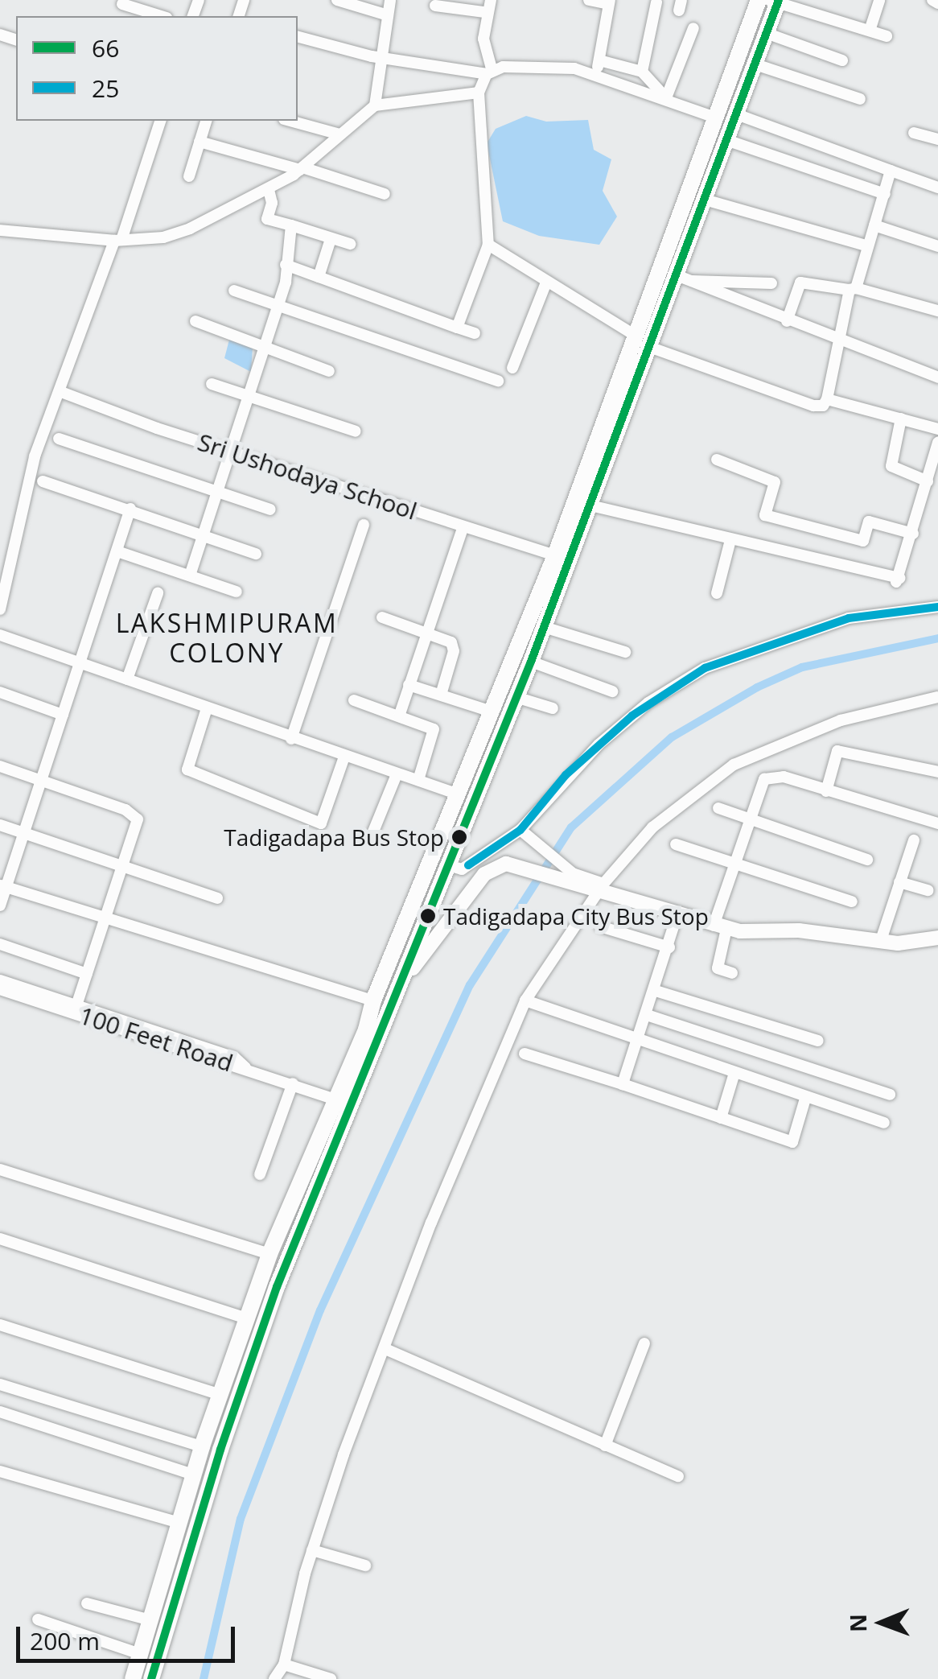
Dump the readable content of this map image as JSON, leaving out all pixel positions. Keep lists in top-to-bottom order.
{
  "streets": {
    "street": ["Sri Ushodaya School", "100 Feet Road"]
  },
  "districts": ["LAKSHMIPURAM COLONY"],
  "places": ["Tadigadapa Bus Stop", "Tadigadapa City Bus Stop"],
  "lines": ["transit line 66", "transit line 25"],
  "legend": ["66", "25"],
  "scale_bar": "200 m",
  "north": "left"
}
